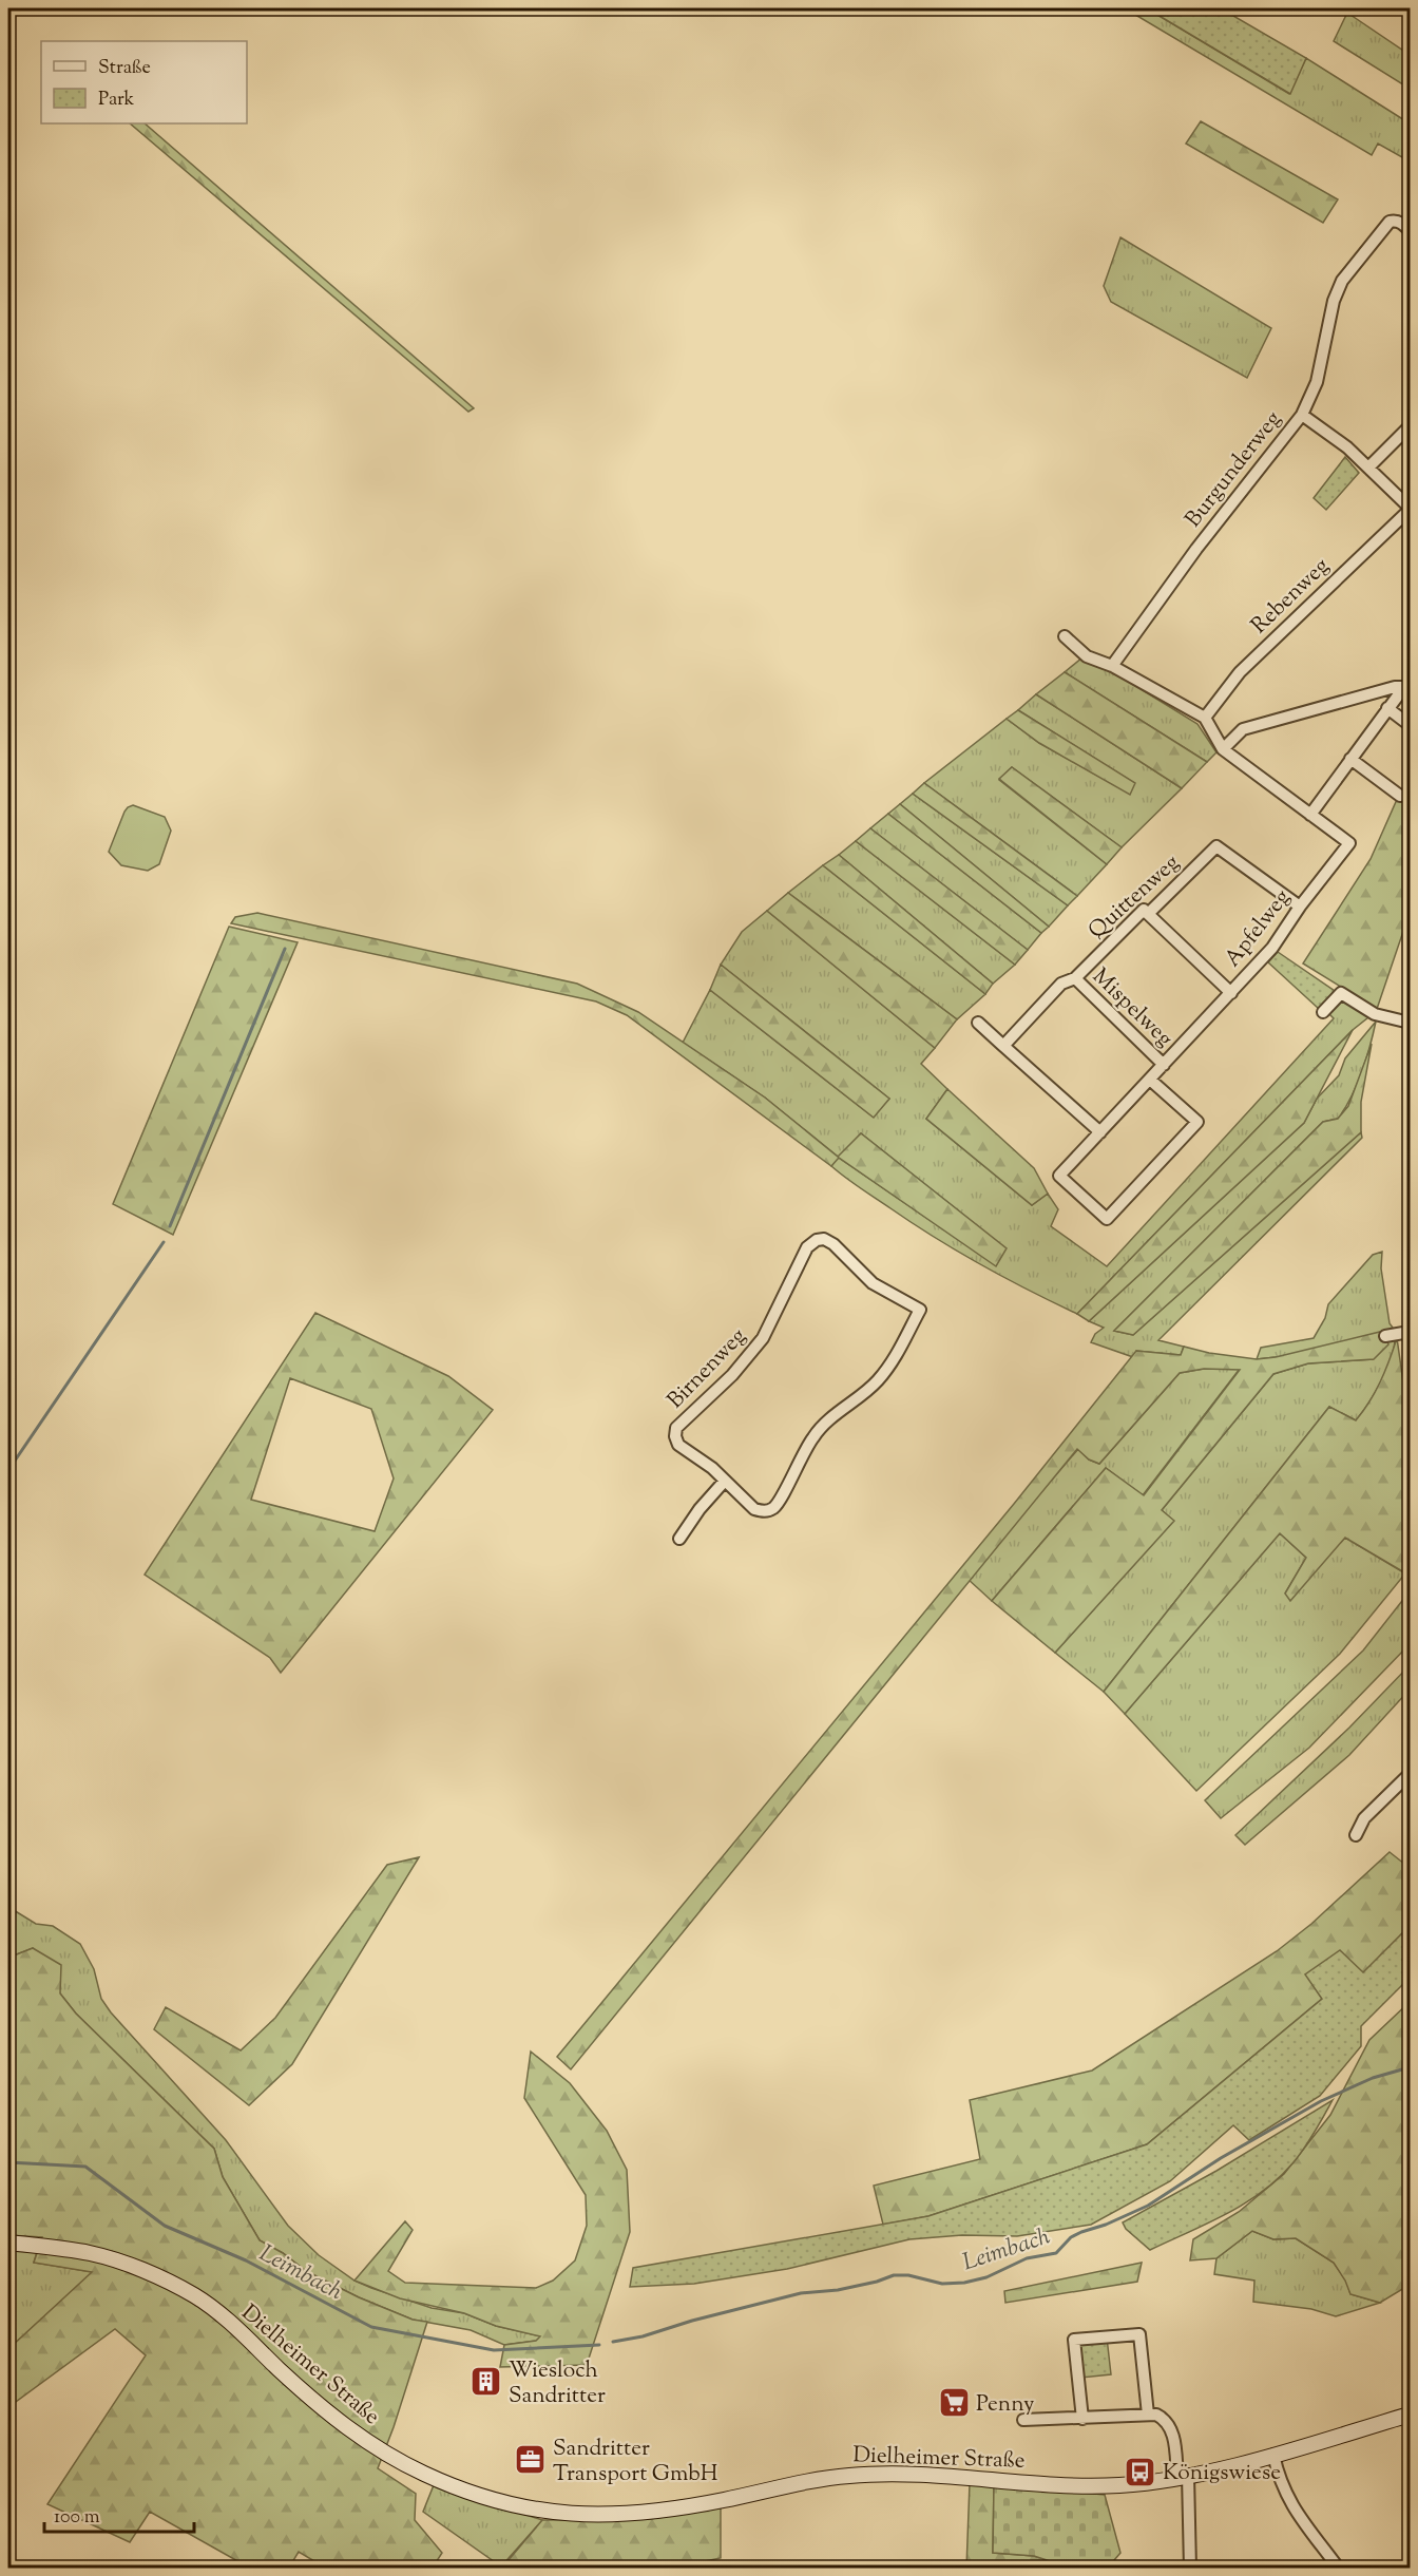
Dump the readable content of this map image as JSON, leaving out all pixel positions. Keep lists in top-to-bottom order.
{
  "streets": {
    "main road": ["Dielheimer Straße"],
    "street": [
      "Burgunderweg",
      "Rebenweg",
      "Quittenweg",
      "Apfelweg",
      "Mispelweg",
      "Birnenweg"
    ]
  },
  "crossings": [
    ["Burgunderweg", "Rebenweg"],
    ["Rebenweg", "Apfelweg"],
    ["Quittenweg", "Apfelweg"],
    ["Quittenweg", "Mispelweg"],
    ["Apfelweg", "Mispelweg"]
  ],
  "water": ["Leimbach"],
  "places": {
    "building": ["Wiesloch Sandritter"],
    "supermarket": ["Penny"],
    "office": ["Sandritter Transport GmbH"],
    "bus stop": ["Königswiese"]
  },
  "legend": ["Straße", "Park"],
  "scale_bar": "100 m"
}
